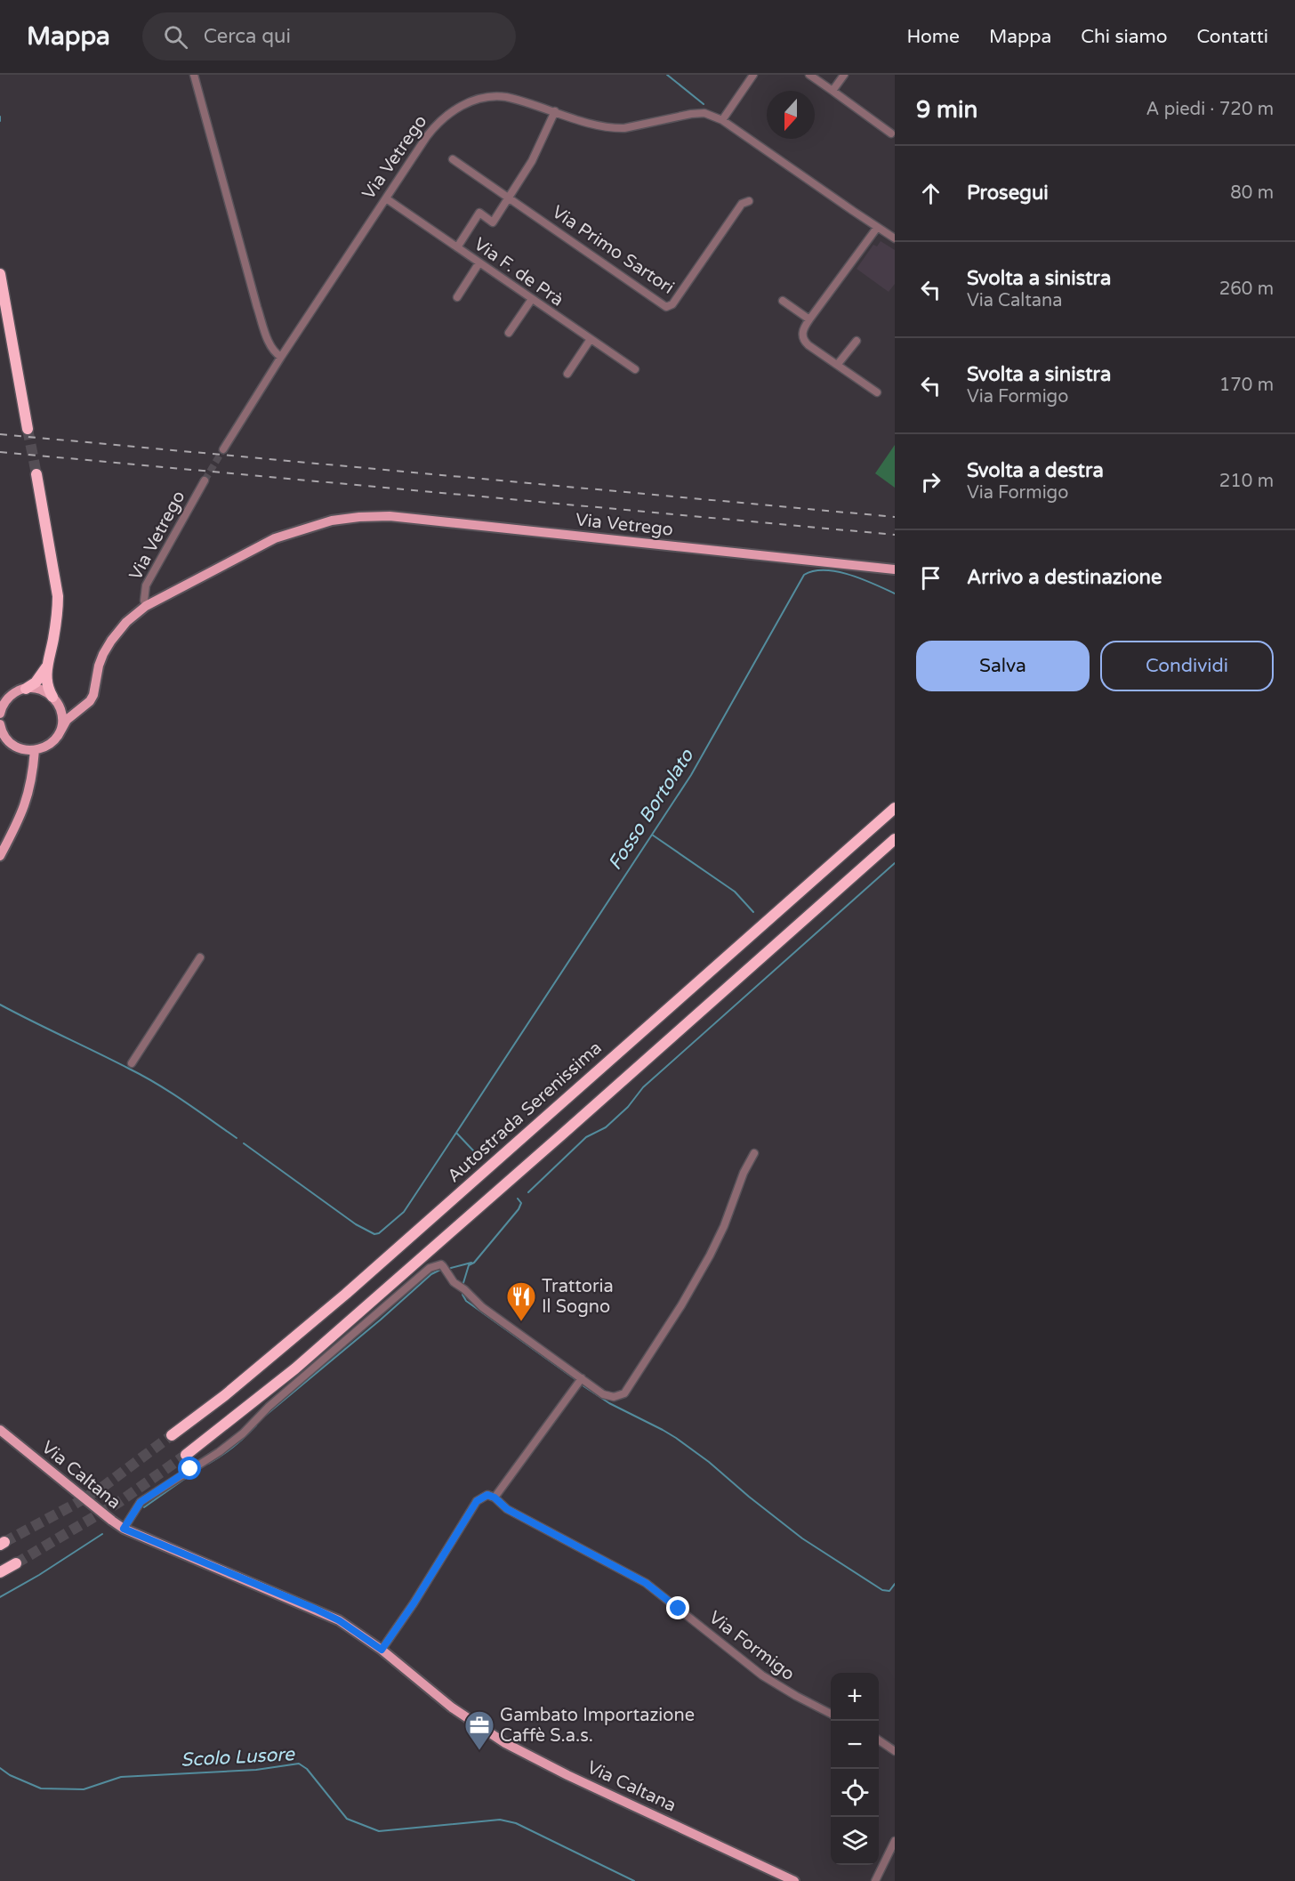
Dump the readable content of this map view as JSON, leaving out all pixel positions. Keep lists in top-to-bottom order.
{
  "streets": {
    "highway": ["Autostrada Serenissima"],
    "main road": ["Via Vetrego", "Via Caltana"],
    "street": ["Via Primo Sartori", "Via F. de Prà", "Via Formigo"]
  },
  "crossings": [
    ["Via Vetrego", "Via F. de Prà"]
  ],
  "water": ["Fosso Bortolato", "Scolo Lusore"],
  "places": {
    "restaurant": ["Trattoria Il Sogno"],
    "office": ["Gambato Importazione Caffè S.a.s."]
  },
  "north": "bottom",
  "page": {
    "header": "Mappa",
    "search": "Cerca qui",
    "nav": [
      "Home",
      "Mappa",
      "Chi siamo",
      "Contatti"
    ],
    "heading": ["9 min", "A piedi · 720 m"],
    "list": [
      ["Prosegui", "80 m"],
      ["Svolta a sinistra", "Via Caltana", "260 m"],
      ["Svolta a sinistra", "Via Formigo", "170 m"],
      ["Svolta a destra", "Via Formigo", "210 m"],
      "Arrivo a destinazione"
    ],
    "buttons": ["Salva", "Condividi"],
    "map_buttons": ["+", "−"]
  }
}
